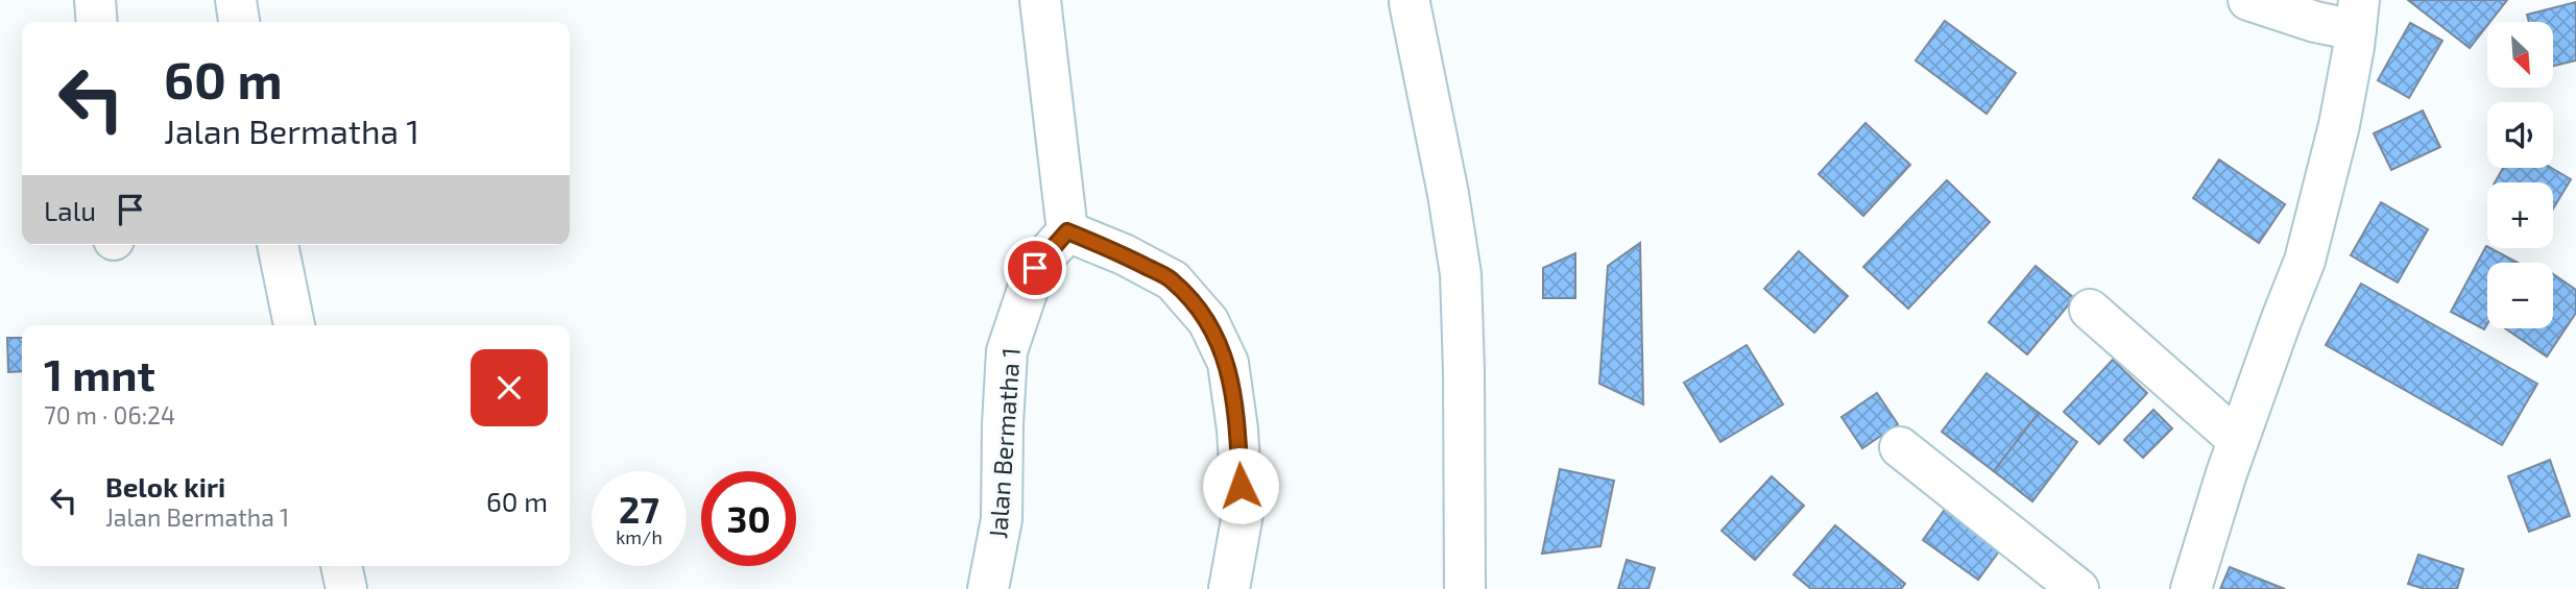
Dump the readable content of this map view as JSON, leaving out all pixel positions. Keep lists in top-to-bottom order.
{
  "streets": {
    "street": ["Jalan Bermatha 1"]
  },
  "north": "bottom right",
  "page": {
    "map_buttons": ["+", "−"],
    "turn": ["60 m", "Jalan Bermatha 1"],
    "then": "Lalu",
    "heading": ["1 mnt", "70 m · 06:24"],
    "list": [
      {
        "name": "Belok kiri",
        "note": "Jalan Bermatha 1",
        "value": "60 m"
      }
    ],
    "speed": "27 km/h",
    "limit": "30"
  }
}
